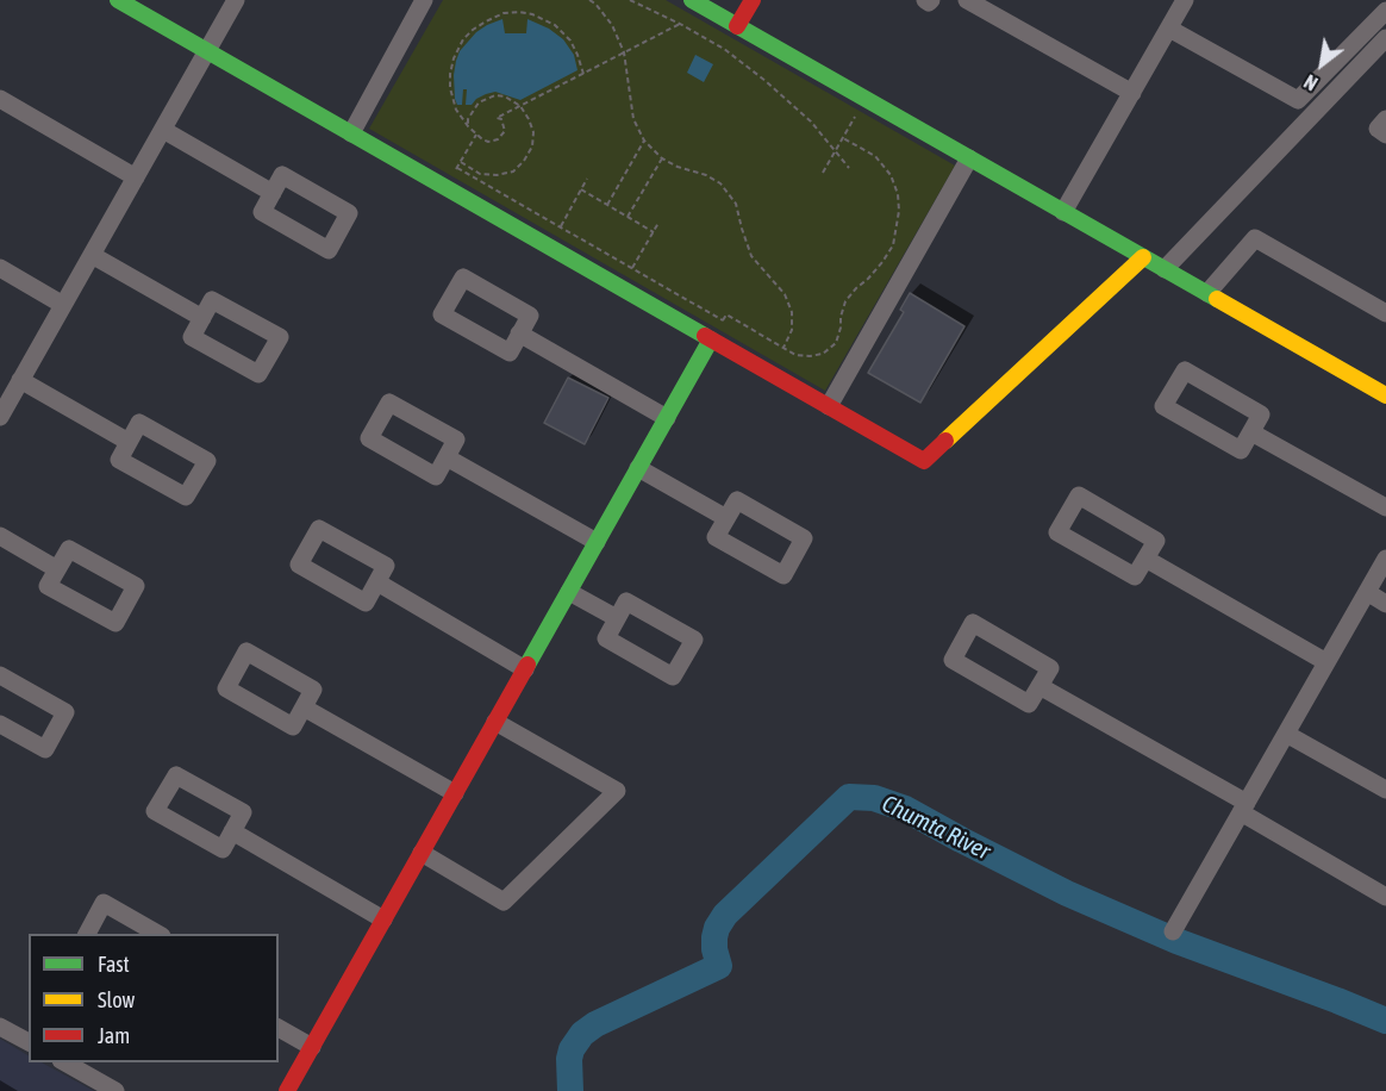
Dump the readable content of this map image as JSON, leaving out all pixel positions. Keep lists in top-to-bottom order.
{
  "water": ["Chumta River"],
  "legend": ["Fast", "Slow", "Jam"],
  "north": "bottom left"
}
